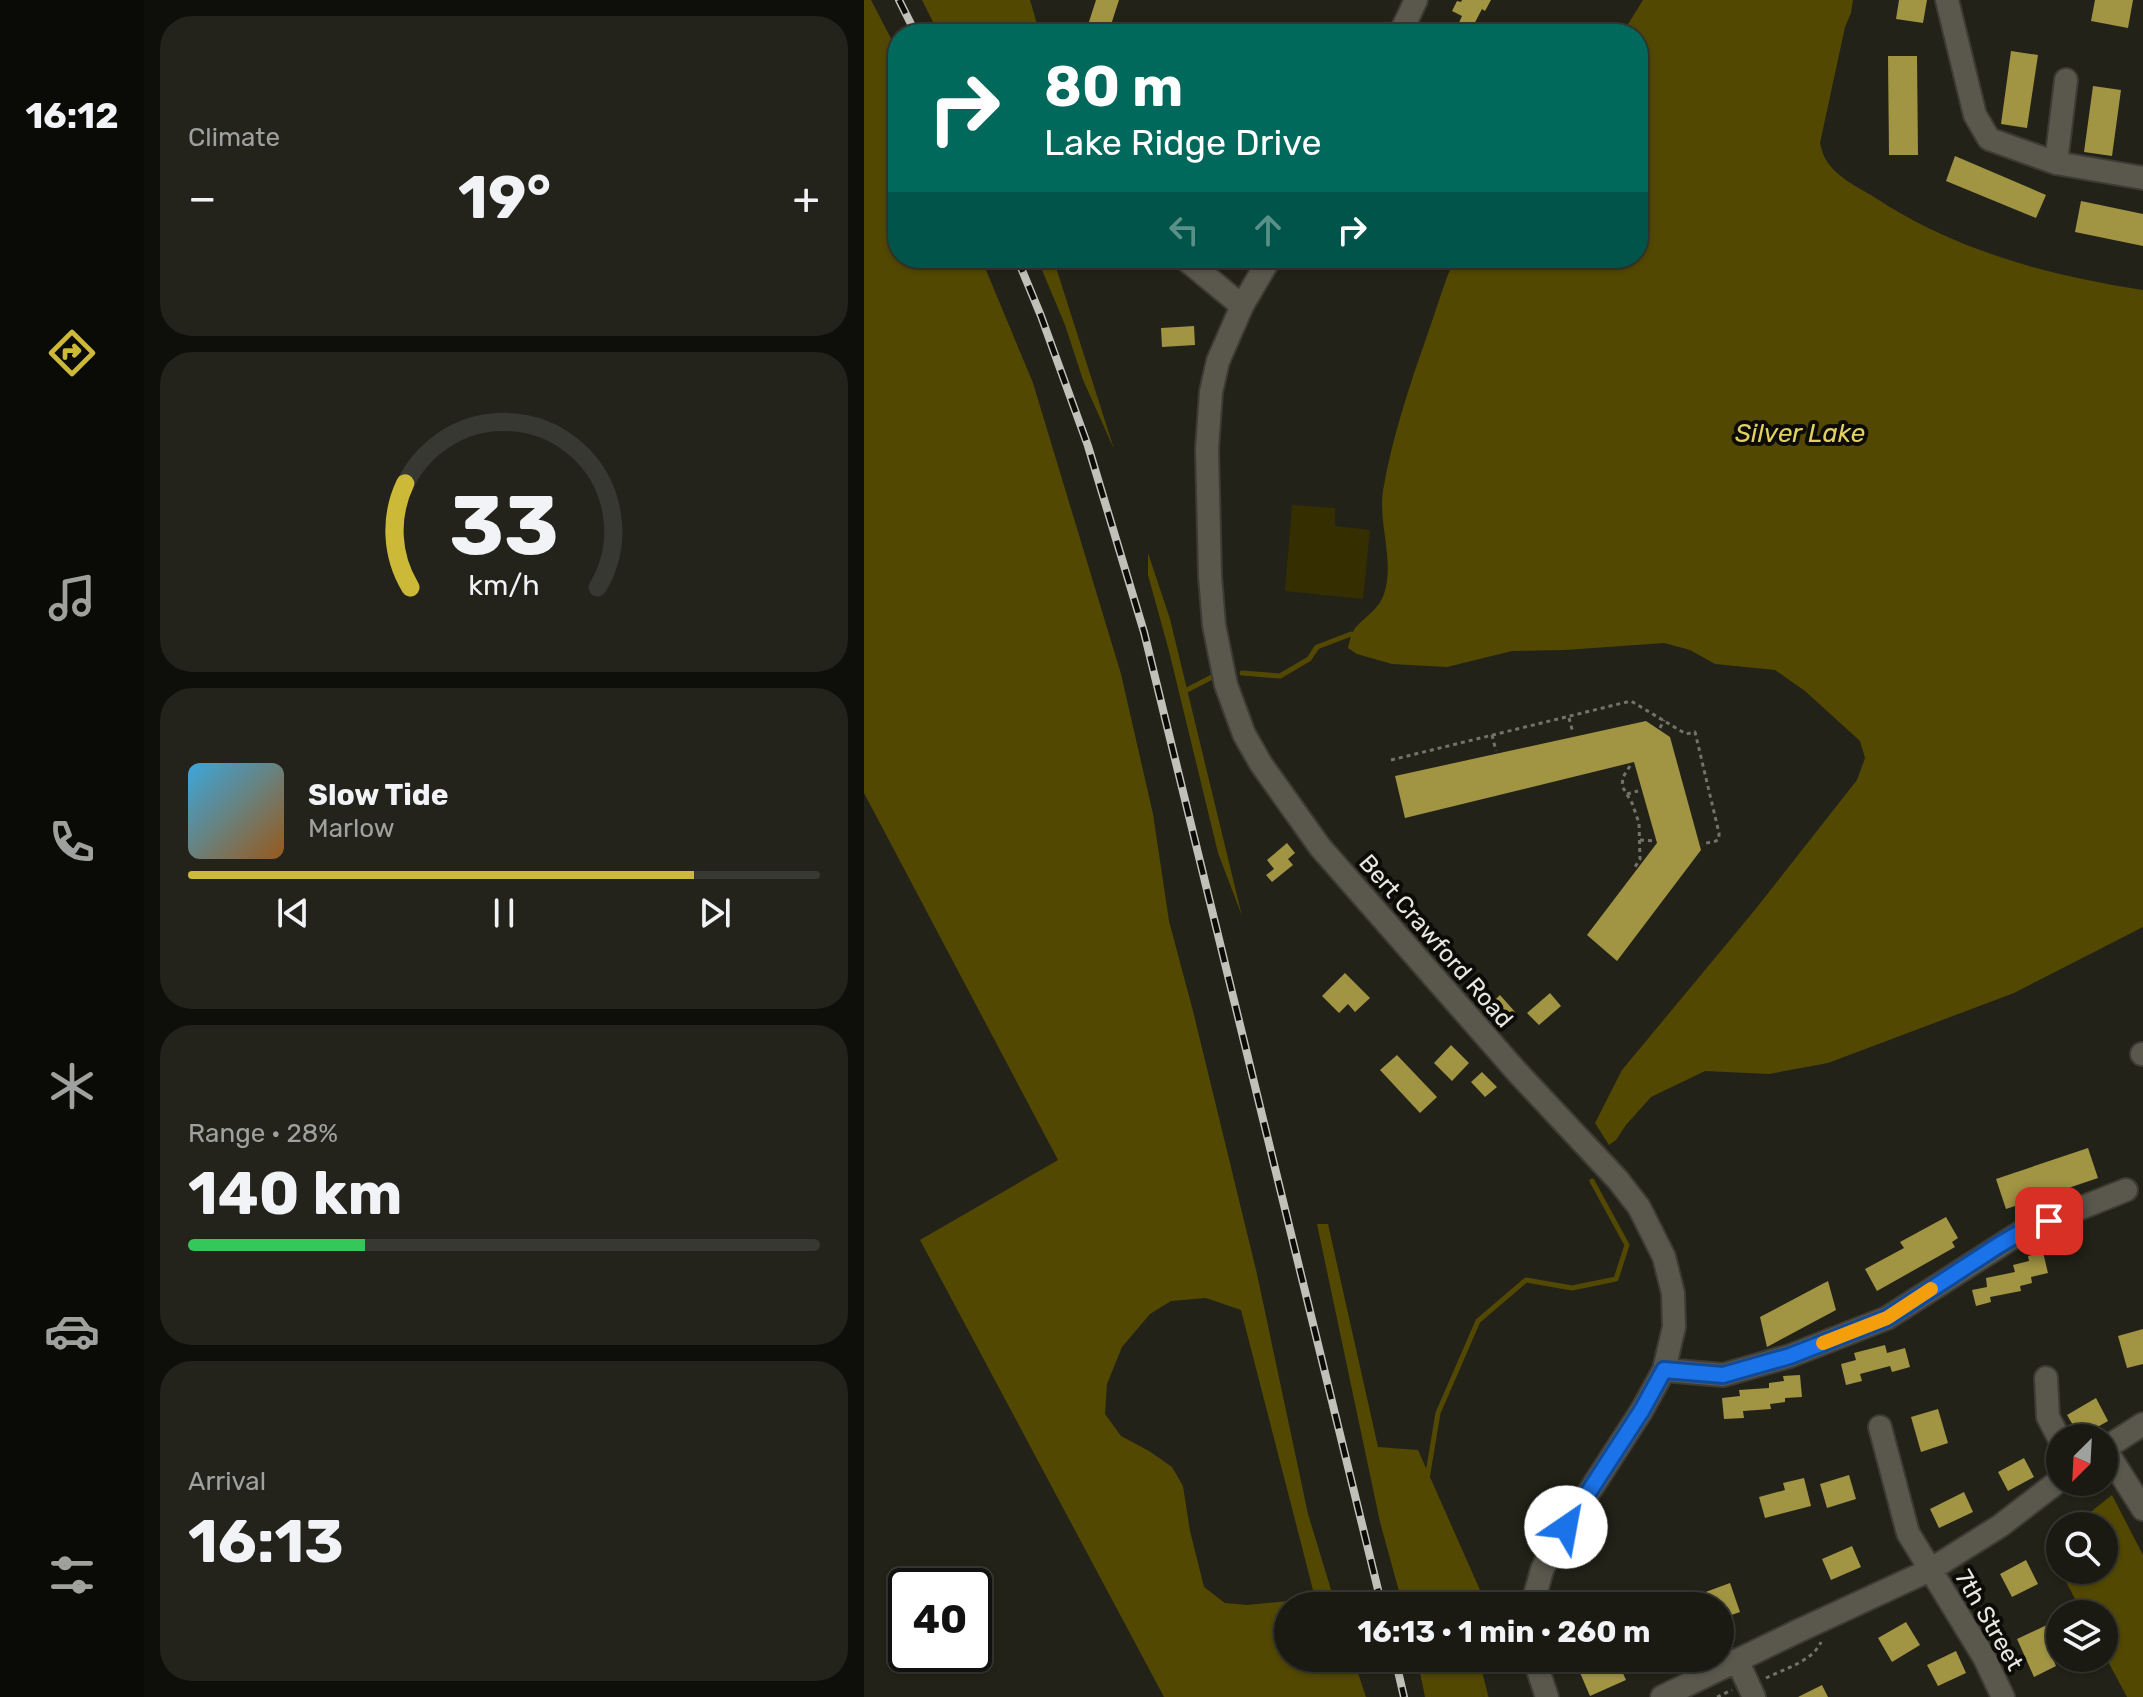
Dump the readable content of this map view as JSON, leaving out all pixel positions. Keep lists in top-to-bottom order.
{
  "streets": {
    "street": ["Bert Crawford Road", "7th Street"]
  },
  "water": ["Silver Lake"],
  "north": "bottom left",
  "page": {
    "tabs": "16:12",
    "tile": [
      "Climate",
      ["Range · 28%", "140 km"],
      ["Arrival", "16:13"]
    ],
    "turn": ["80 m", "Lake Ridge Drive"],
    "heat": ["−", "19°", "+"],
    "song": ["Slow Tide", "Marlow"],
    "limit": "40",
    "trip": "16:13 · 1 min · 260 m",
    "gauge": ["33", "km/h"]
  }
}
